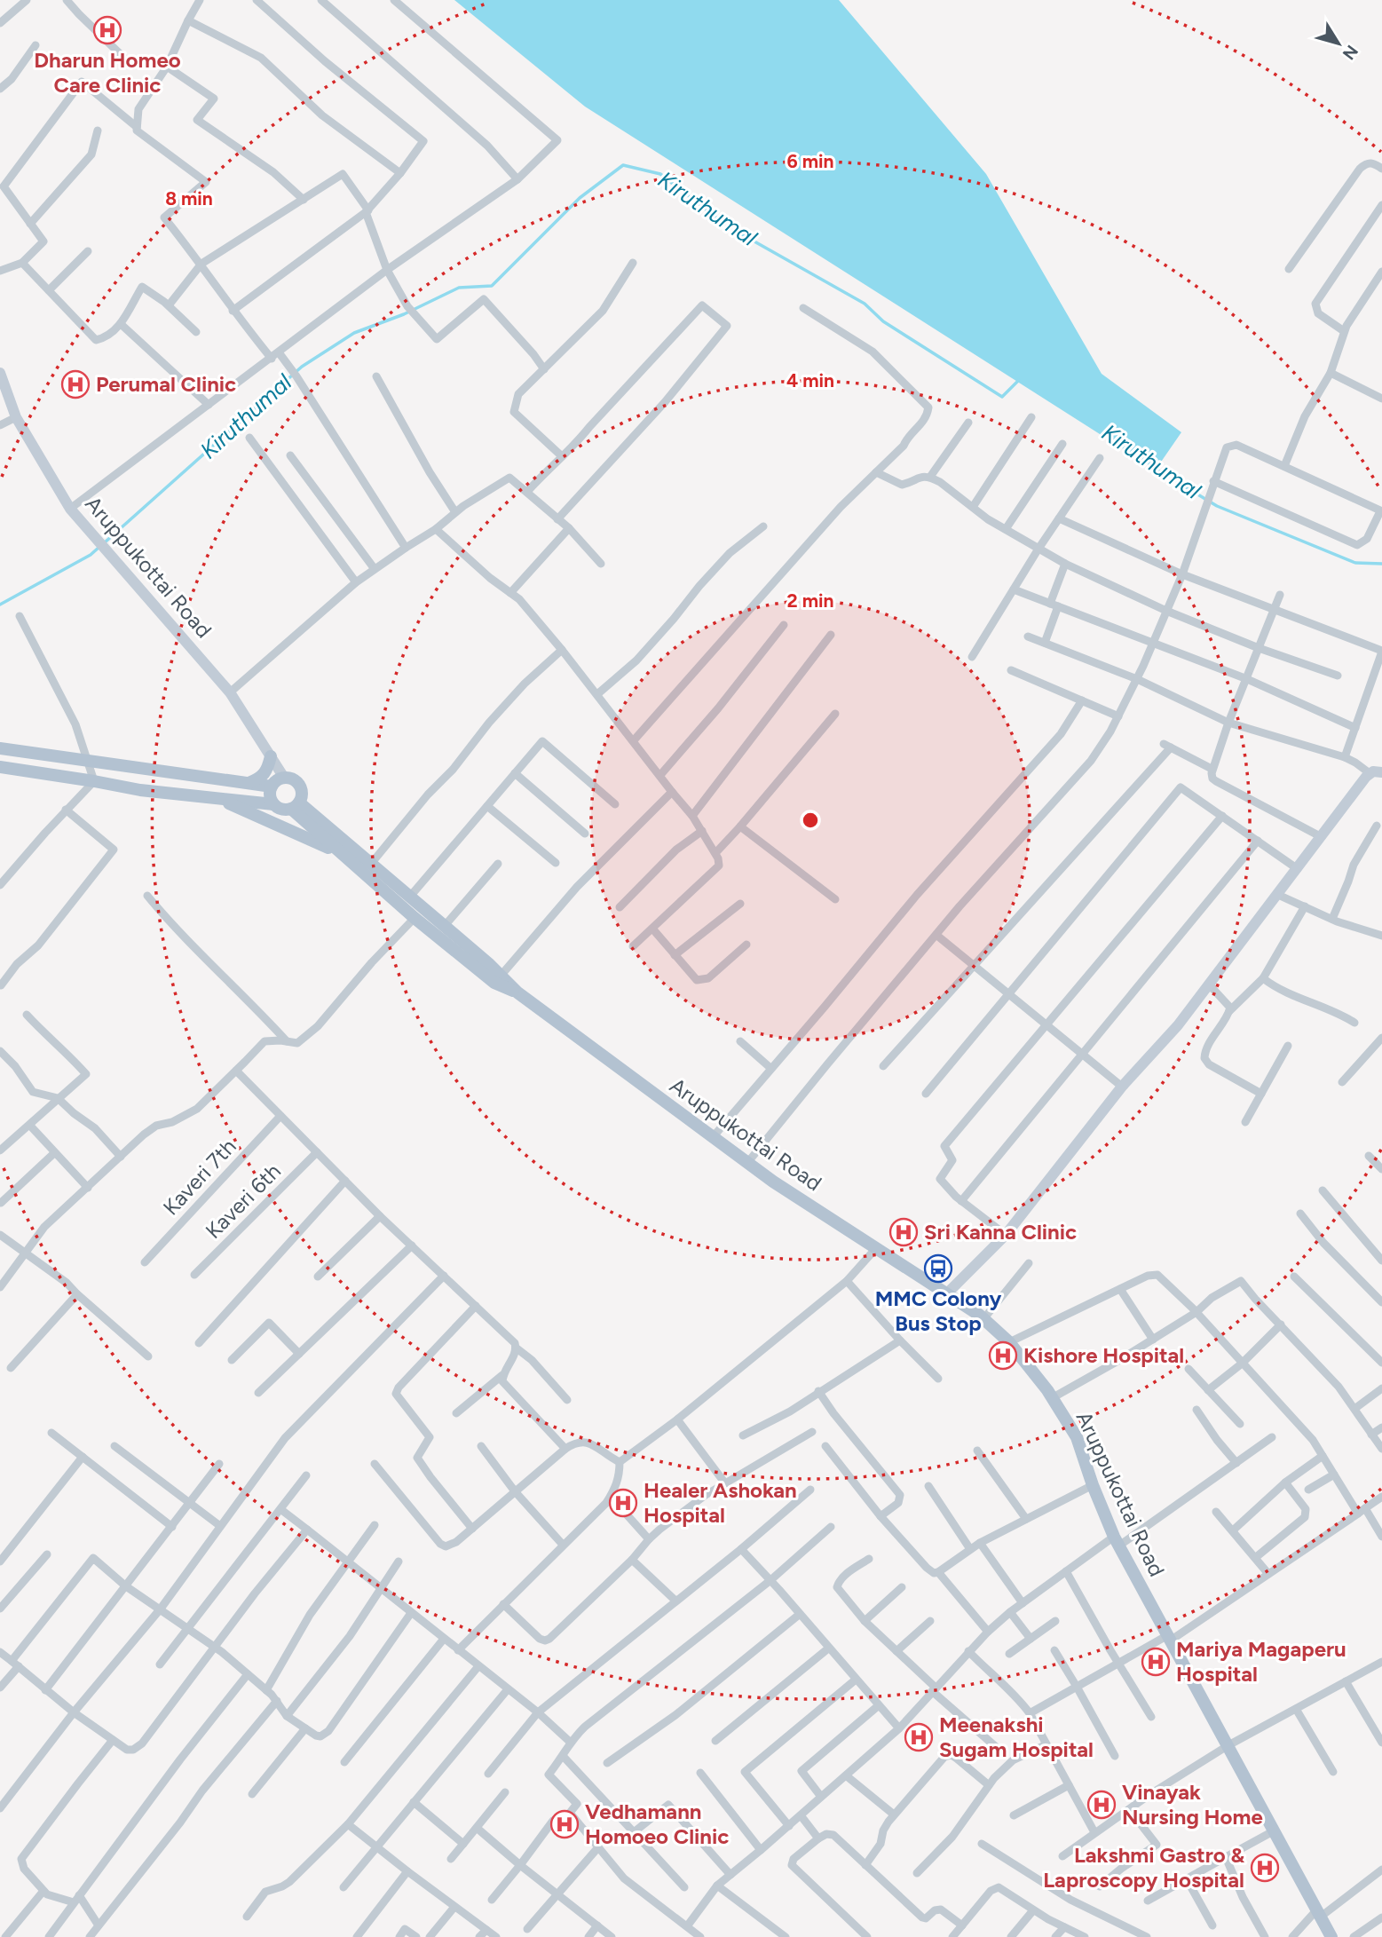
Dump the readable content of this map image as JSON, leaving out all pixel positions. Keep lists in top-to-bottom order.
{
  "streets": {
    "main road": ["Aruppukottai Road"],
    "street": ["Kaveri 7th", "Kaveri 6th"]
  },
  "water": ["Kiruthumal"],
  "places": {
    "hospital": [
      "Dharun Homeo Care Clinic",
      "Perumal Clinic",
      "Sri Kanna Clinic",
      "Kishore Hospital",
      "Healer Ashokan Hospital",
      "Mariya Magaperu Hospital",
      "Meenakshi Sugam Hospital",
      "Vinayak Nursing Home",
      "Vedhamann Homoeo Clinic",
      "Lakshmi Gastro & Laproscopy Hospital"
    ],
    "bus stop": ["MMC Colony Bus Stop"]
  },
  "north": "bottom right",
  "rings": [
    "6 min",
    "8 min",
    "4 min",
    "2 min"
  ]
}
